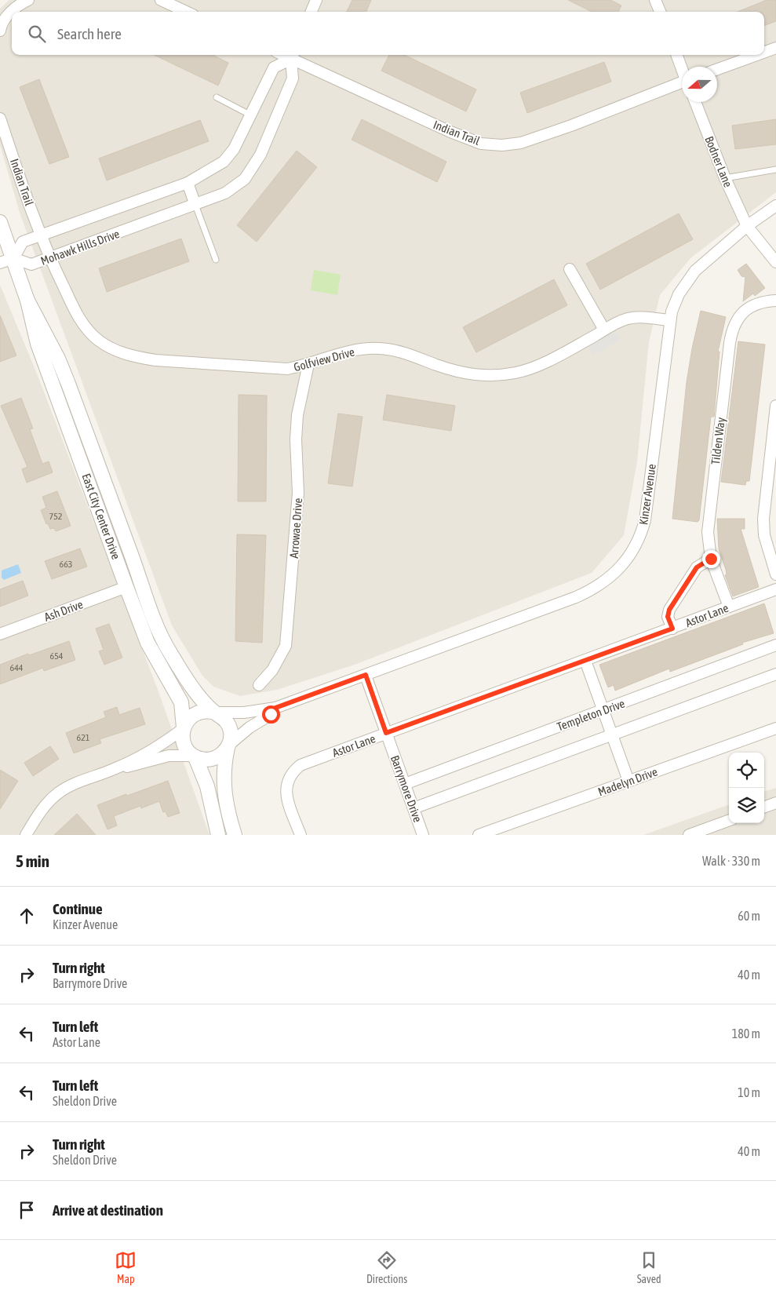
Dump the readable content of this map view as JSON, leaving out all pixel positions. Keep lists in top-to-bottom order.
{
  "streets": {
    "street": [
      "Indian Trail",
      "Bodner Lane",
      "Mohawk Hills Drive",
      "Golfview Drive",
      "Tilden Way",
      "Kinzer Avenue",
      "East City Center Drive",
      "Arrowae Drive",
      "Ash Drive",
      "Astor Lane",
      "Templeton Drive",
      "Madelyn Drive",
      "Barrymore Drive"
    ]
  },
  "crossings": [
    ["Indian Trail", "Mohawk Hills Drive"],
    ["Indian Trail", "Golfview Drive"],
    ["Bodner Lane", "Kinzer Avenue"],
    ["Mohawk Hills Drive", "Golfview Drive"],
    ["Mohawk Hills Drive", "East City Center Drive"],
    ["Golfview Drive", "Kinzer Avenue"],
    ["Golfview Drive", "Arrowae Drive"],
    ["Tilden Way", "Astor Lane"],
    ["Kinzer Avenue", "East City Center Drive"],
    ["Kinzer Avenue", "Barrymore Drive"],
    ["East City Center Drive", "Ash Drive"],
    ["Astor Lane", "Barrymore Drive"],
    ["Templeton Drive", "Barrymore Drive"]
  ],
  "house_numbers": [
    "752",
    "663",
    "654",
    "644",
    "621"
  ],
  "north": "left",
  "page": {
    "search": "Search here",
    "heading": ["5 min", "Walk · 330 m"],
    "list": [
      ["Continue", "Kinzer Avenue", "60 m"],
      ["Turn right", "Barrymore Drive", "40 m"],
      ["Turn left", "Astor Lane", "180 m"],
      ["Turn left", "Sheldon Drive", "10 m"],
      ["Turn right", "Sheldon Drive", "40 m"],
      "Arrive at destination"
    ],
    "nav": ["Map", "Directions", "Saved"]
  }
}
